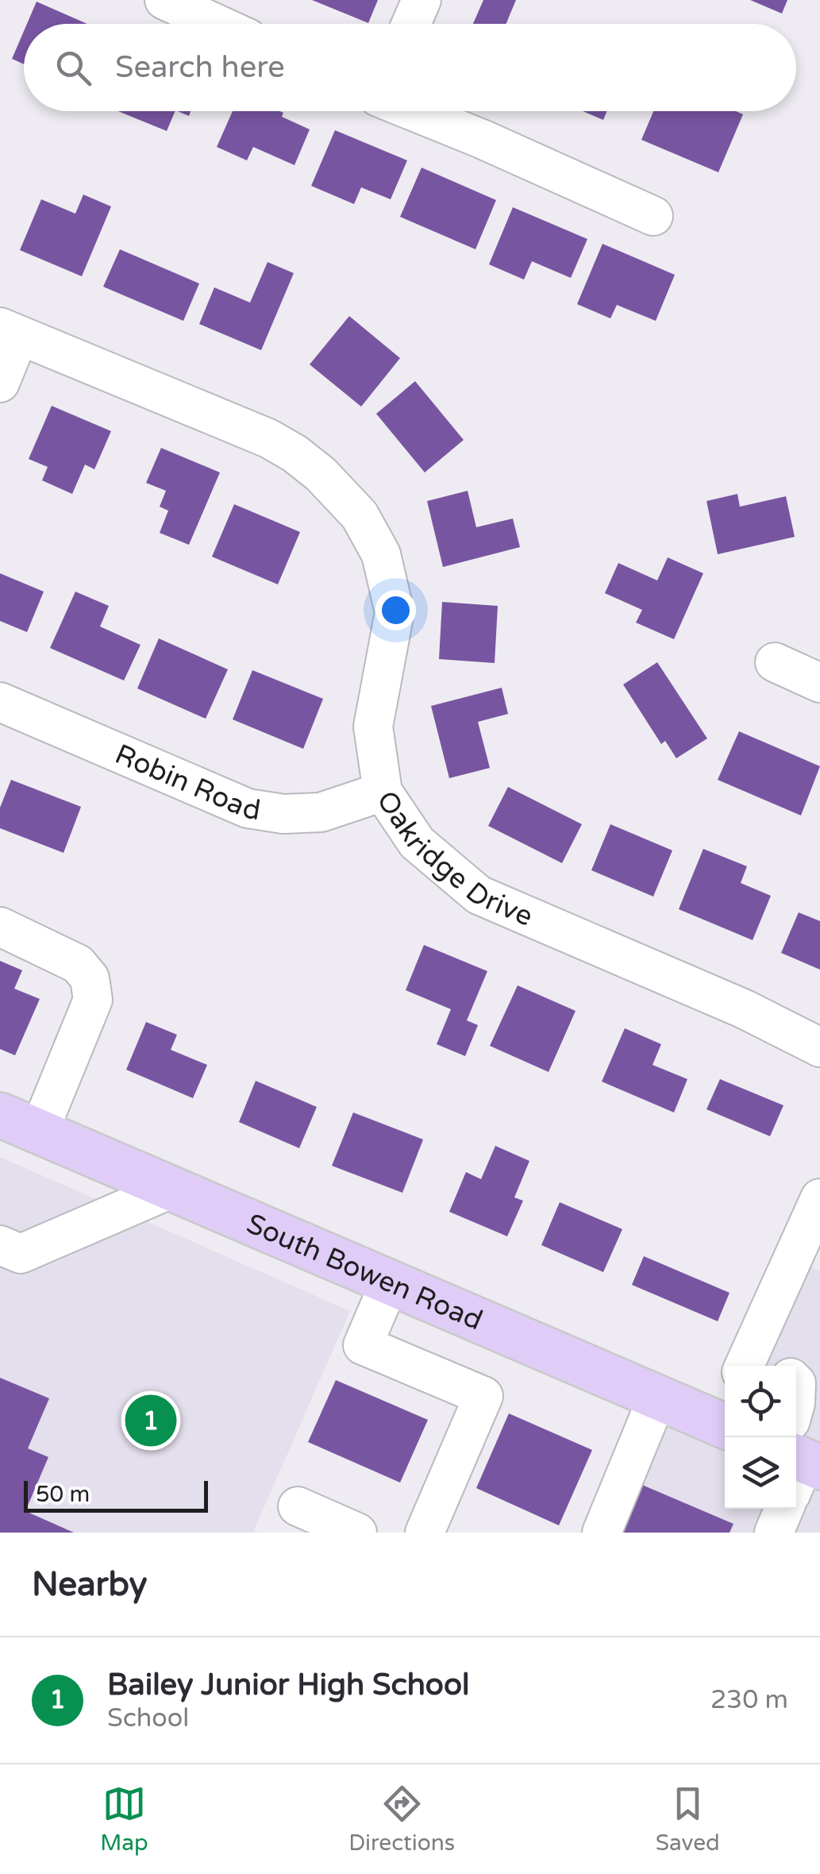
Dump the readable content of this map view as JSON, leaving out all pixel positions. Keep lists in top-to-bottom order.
{
  "streets": {
    "main road": ["South Bowen Road"],
    "street": ["Robin Road", "Oakridge Drive"]
  },
  "crossings": [
    ["Robin Road", "Oakridge Drive"]
  ],
  "scale_bar": "50 m",
  "page": {
    "search": "Search here",
    "pins": "1",
    "scale": "50 m",
    "heading": "Nearby",
    "list": [
      {
        "mark": "1",
        "name": "Bailey Junior High School",
        "note": "School",
        "value": "230 m"
      }
    ],
    "nav": ["Map", "Directions", "Saved"]
  }
}
